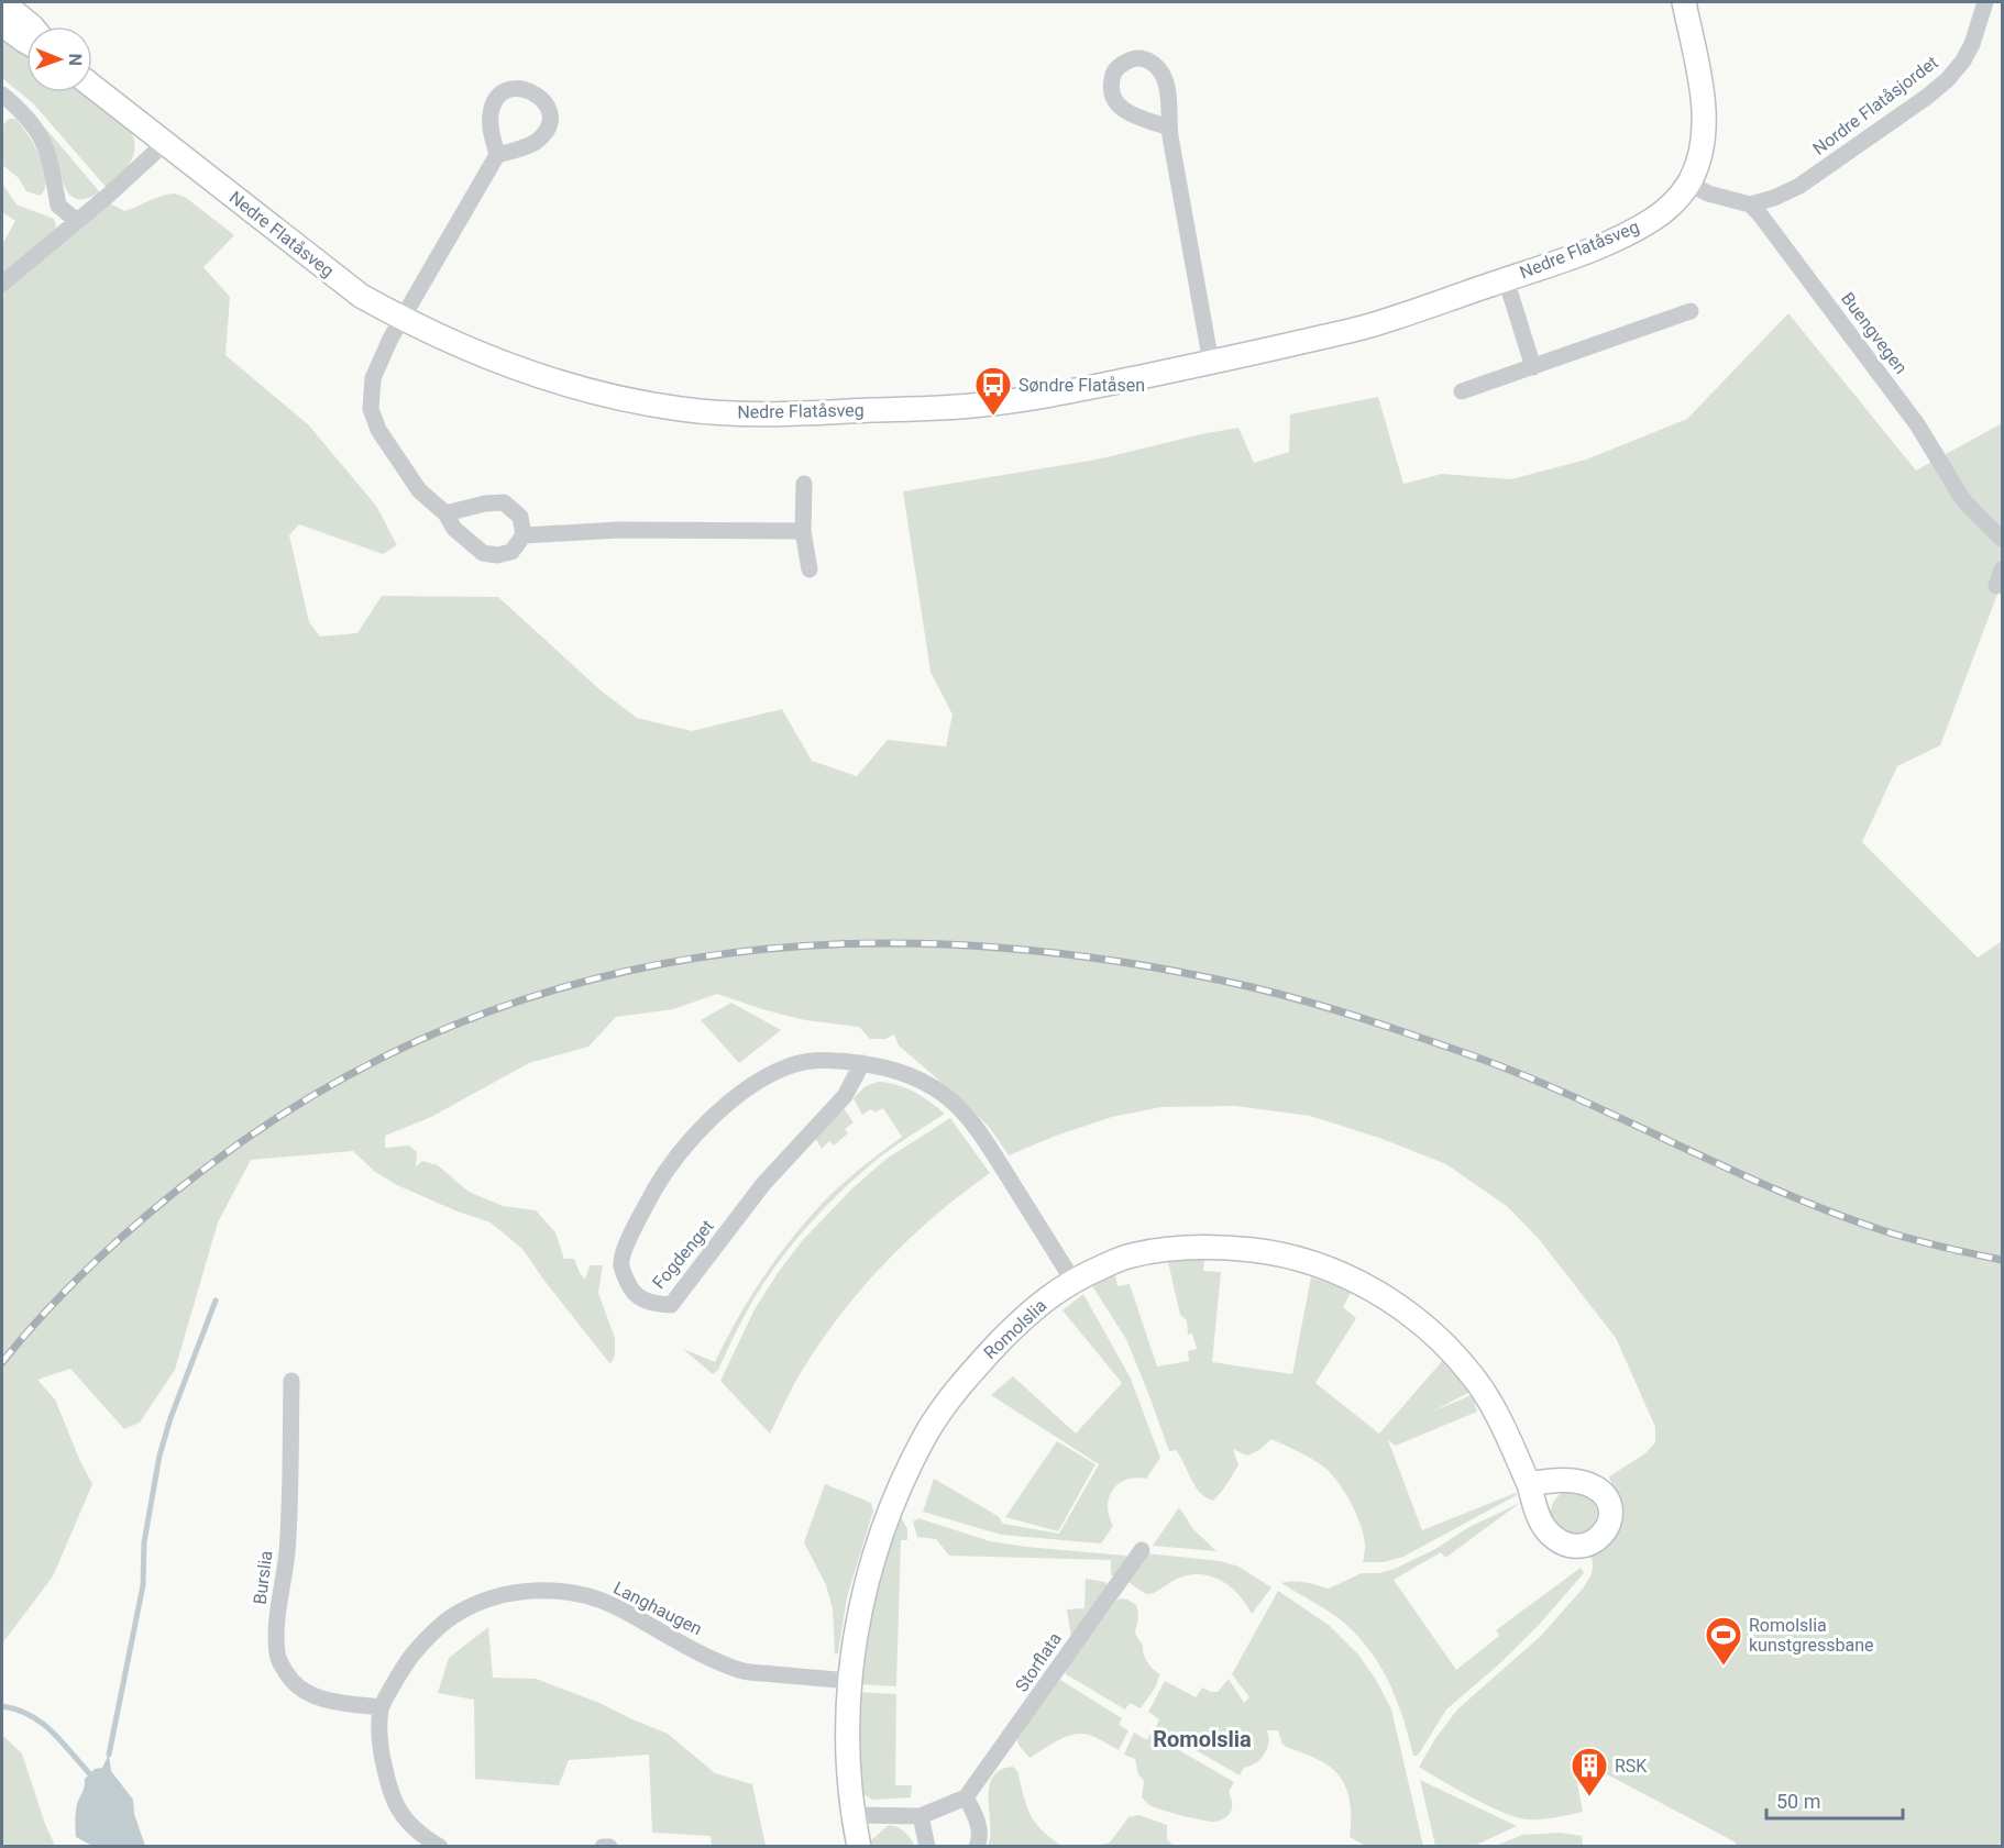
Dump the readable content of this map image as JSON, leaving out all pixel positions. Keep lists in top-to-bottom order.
{
  "streets": {
    "street": [
      "Nordre Flatåsjordet",
      "Nedre Flatåsveg",
      "Buengvegen",
      "Fogdenget",
      "Romolslia",
      "Burslia",
      "Langhaugen",
      "Storflata"
    ]
  },
  "crossings": [
    ["Nordre Flatåsjordet", "Buengvegen"],
    ["Fogdenget", "Romolslia"],
    ["Romolslia", "Langhaugen"],
    ["Burslia", "Langhaugen"]
  ],
  "districts": ["Romolslia"],
  "places": {
    "bus stop": ["Søndre Flatåsen"],
    "sports": ["Romolslia kunstgressbane"],
    "building": ["RSK"]
  },
  "scale_bar": "50 m",
  "north": "right"
}
